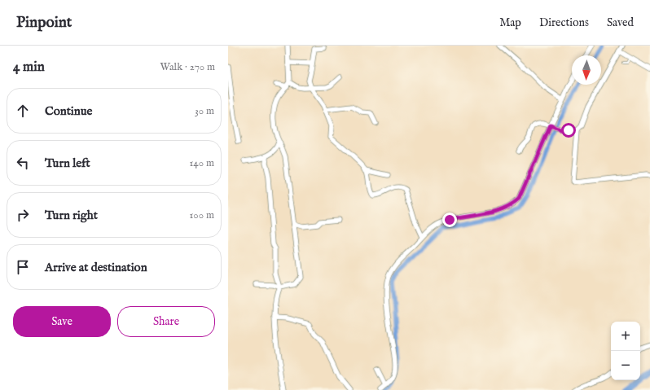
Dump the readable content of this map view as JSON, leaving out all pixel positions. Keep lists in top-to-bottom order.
{
  "north": "bottom",
  "page": {
    "header": "Pinpoint",
    "nav": ["Map", "Directions", "Saved"],
    "heading": ["4 min", "Walk · 270 m"],
    "list": [
      ["Continue", "30 m"],
      ["Turn left", "140 m"],
      ["Turn right", "100 m"],
      "Arrive at destination"
    ],
    "buttons": ["Save", "Share"],
    "map_buttons": ["+", "−"]
  }
}
